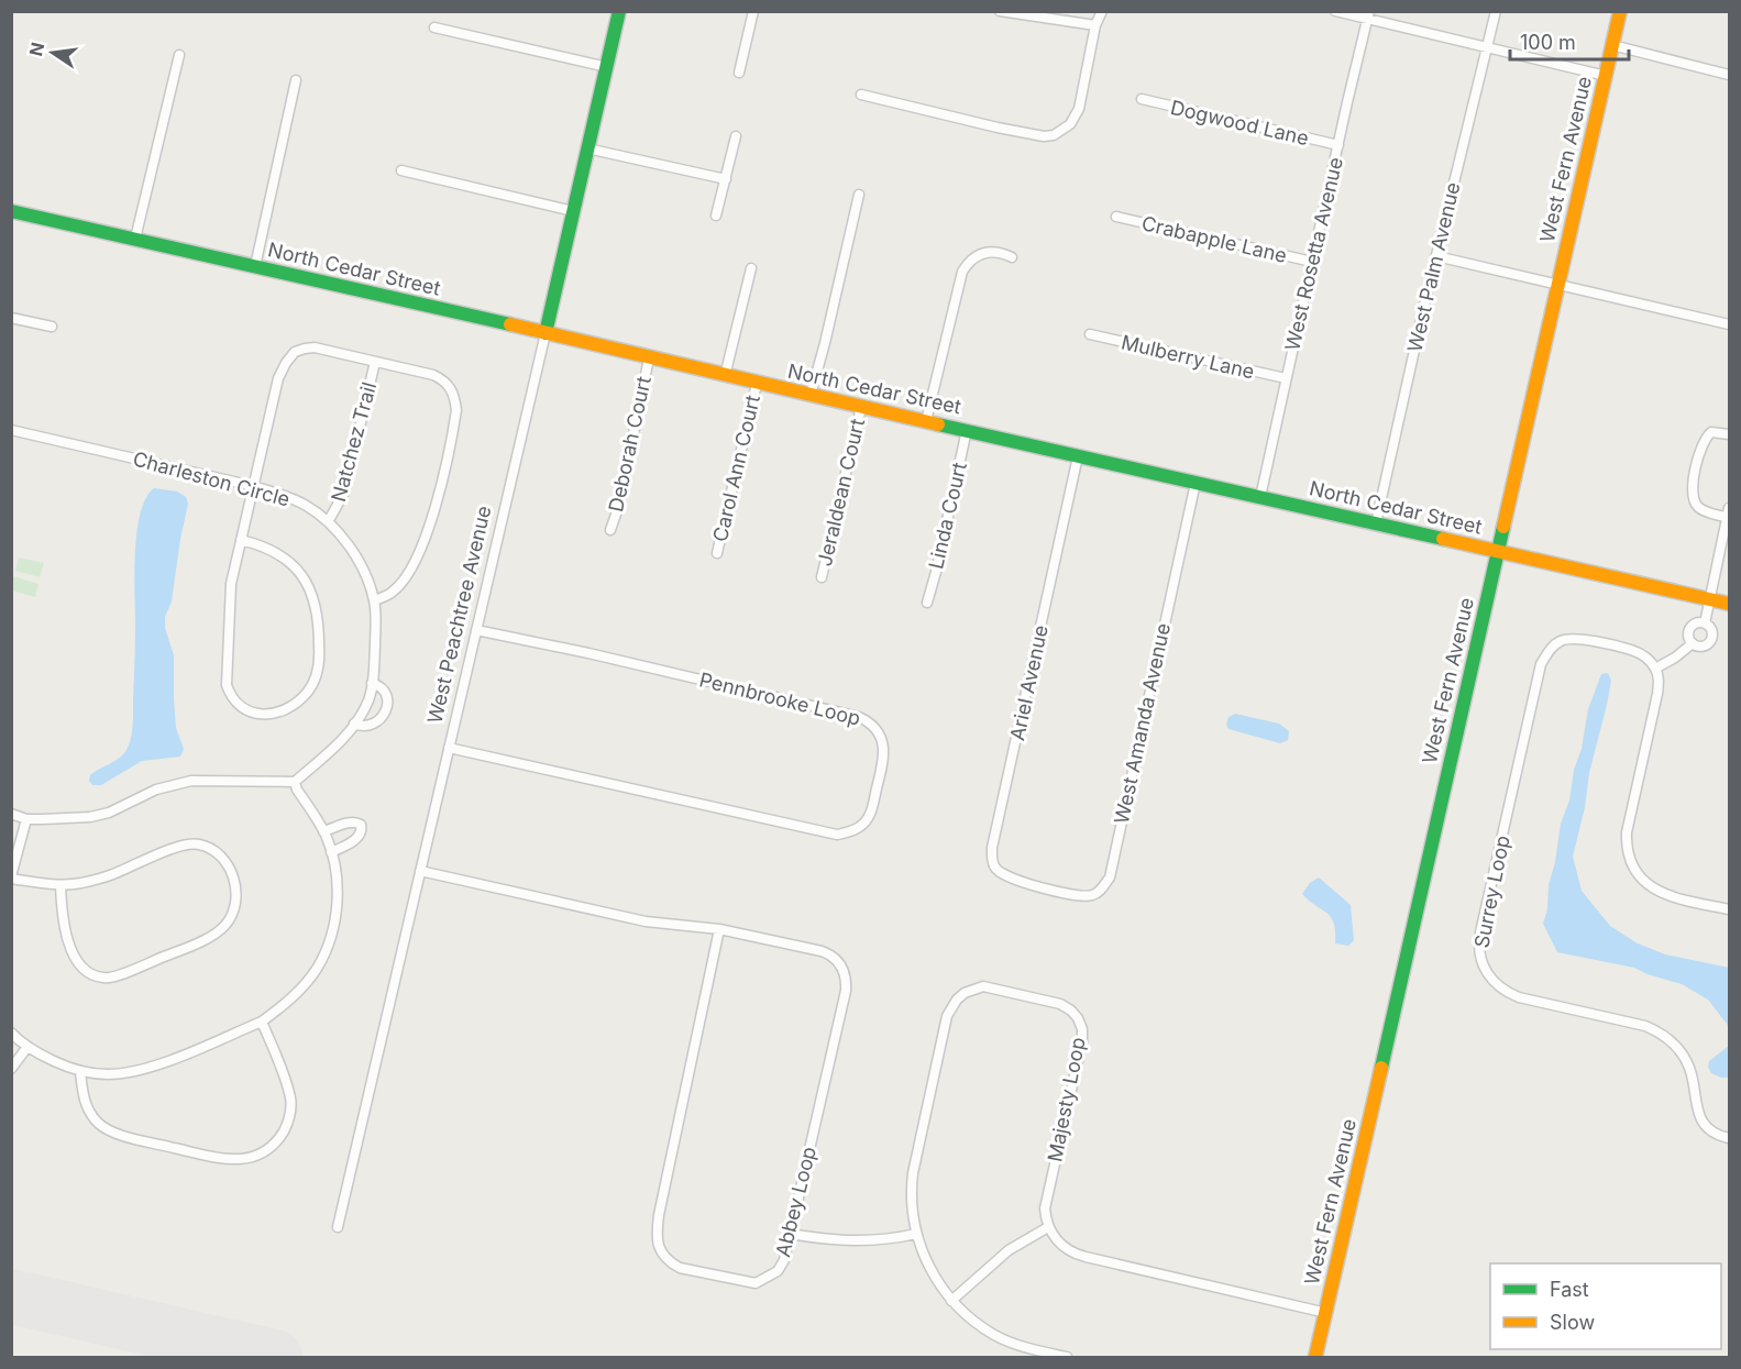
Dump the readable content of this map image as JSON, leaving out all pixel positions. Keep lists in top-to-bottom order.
{
  "streets": {
    "street": [
      "Dogwood Lane",
      "West Fern Avenue",
      "Crabapple Lane",
      "West Rosetta Avenue",
      "West Palm Avenue",
      "North Cedar Street",
      "Mulberry Lane",
      "Natchez Trail",
      "Deborah Court",
      "Carol Ann Court",
      "Charleston Circle",
      "Jeraldean Court",
      "Linda Court",
      "West Peachtree Avenue",
      "Ariel Avenue",
      "Pennbrooke Loop",
      "West Amanda Avenue",
      "Surrey Loop",
      "Majesty Loop",
      "Abbey Loop"
    ]
  },
  "crossings": [
    ["Dogwood Lane", "West Rosetta Avenue"],
    ["West Fern Avenue", "North Cedar Street"],
    ["Crabapple Lane", "West Rosetta Avenue"],
    ["West Rosetta Avenue", "North Cedar Street"],
    ["West Rosetta Avenue", "Mulberry Lane"],
    ["West Palm Avenue", "North Cedar Street"],
    ["North Cedar Street", "Deborah Court"],
    ["North Cedar Street", "Carol Ann Court"],
    ["North Cedar Street", "Jeraldean Court"],
    ["North Cedar Street", "Linda Court"],
    ["North Cedar Street", "West Peachtree Avenue"],
    ["North Cedar Street", "Ariel Avenue"],
    ["North Cedar Street", "West Amanda Avenue"],
    ["Natchez Trail", "Charleston Circle"],
    ["West Peachtree Avenue", "Pennbrooke Loop"],
    ["West Peachtree Avenue", "Abbey Loop"],
    ["Ariel Avenue", "West Amanda Avenue"]
  ],
  "legend": ["Fast", "Slow"],
  "scale_bar": "100 m",
  "north": "left"
}
